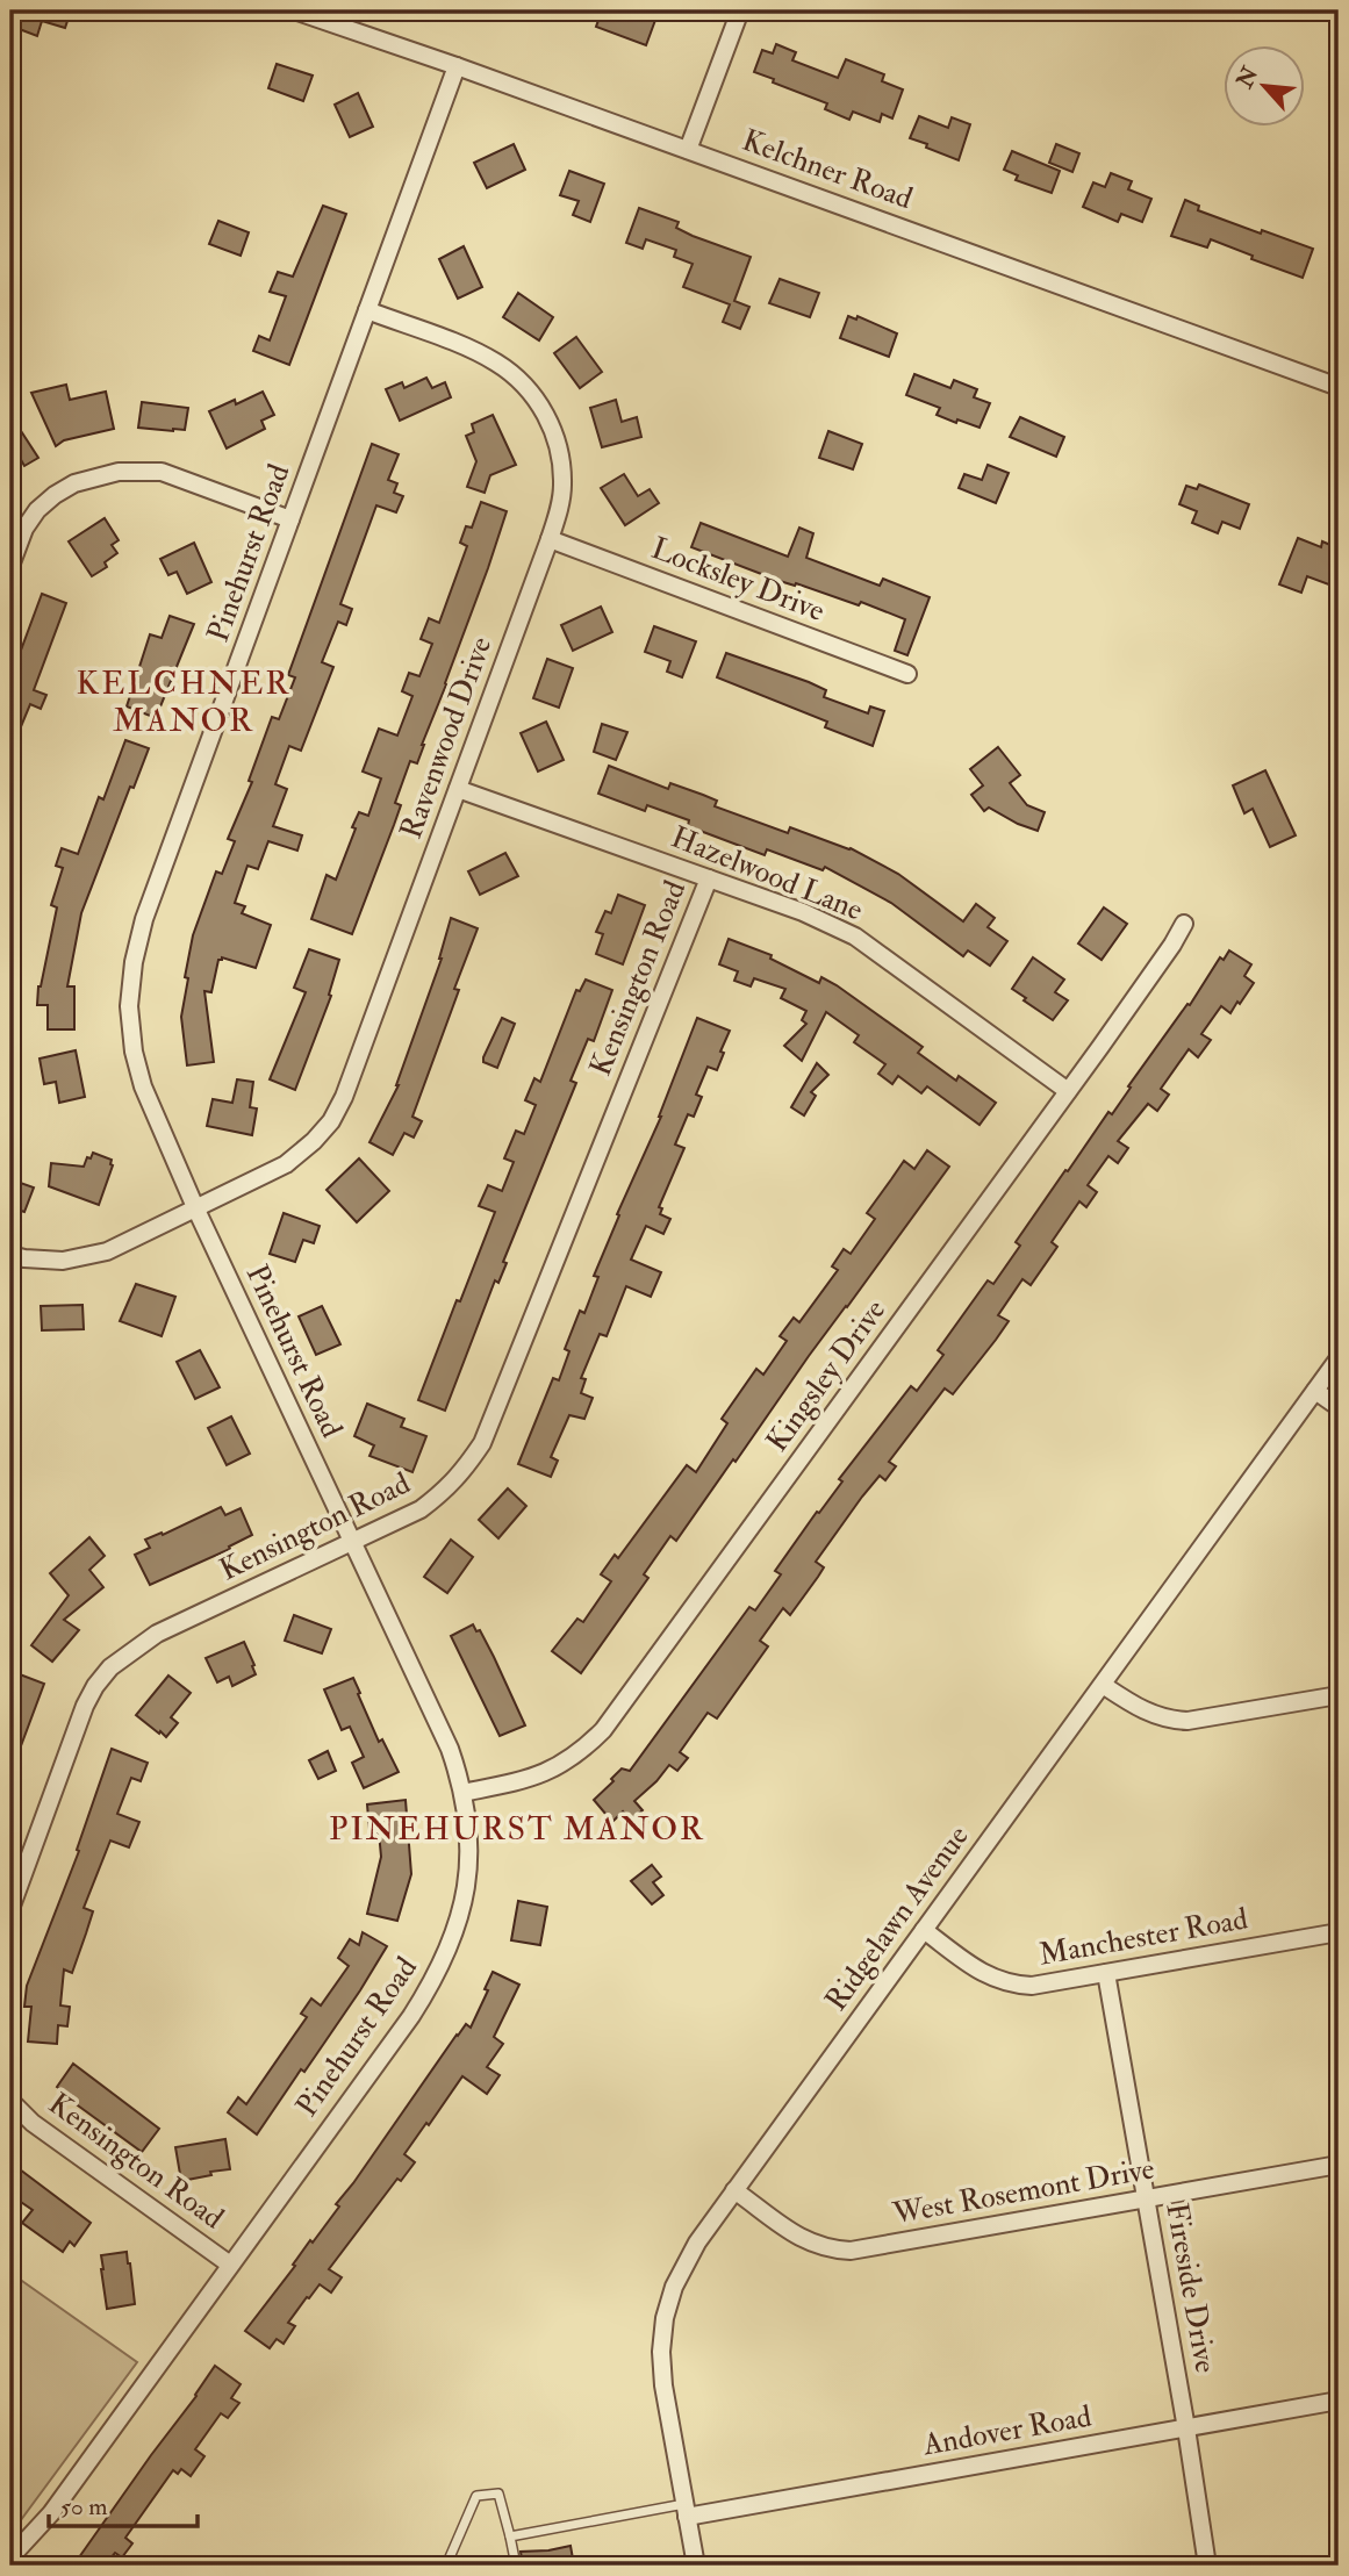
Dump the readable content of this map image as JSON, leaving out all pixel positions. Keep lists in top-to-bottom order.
{
  "streets": {
    "street": [
      "Kelchner Road",
      "Pinehurst Road",
      "Locksley Drive",
      "Ravenwood Drive",
      "Hazelwood Lane",
      "Kensington Road",
      "Kingsley Drive",
      "Ridgelawn Avenue",
      "Manchester Road",
      "West Rosemont Drive",
      "Fireside Drive",
      "Andover Road"
    ]
  },
  "crossings": [
    ["Kelchner Road", "Pinehurst Road"],
    ["Pinehurst Road", "Ravenwood Drive"],
    ["Pinehurst Road", "Kensington Road"],
    ["Pinehurst Road", "Kingsley Drive"],
    ["Locksley Drive", "Ravenwood Drive"],
    ["Ravenwood Drive", "Hazelwood Lane"],
    ["Hazelwood Lane", "Kensington Road"],
    ["Hazelwood Lane", "Kingsley Drive"],
    ["Ridgelawn Avenue", "Manchester Road"],
    ["Ridgelawn Avenue", "West Rosemont Drive"],
    ["Ridgelawn Avenue", "Andover Road"],
    ["Manchester Road", "Fireside Drive"],
    ["West Rosemont Drive", "Fireside Drive"],
    ["Fireside Drive", "Andover Road"]
  ],
  "districts": ["KELCHNER MANOR", "PINEHURST MANOR"],
  "scale_bar": "50 m",
  "north": "top left"
}
